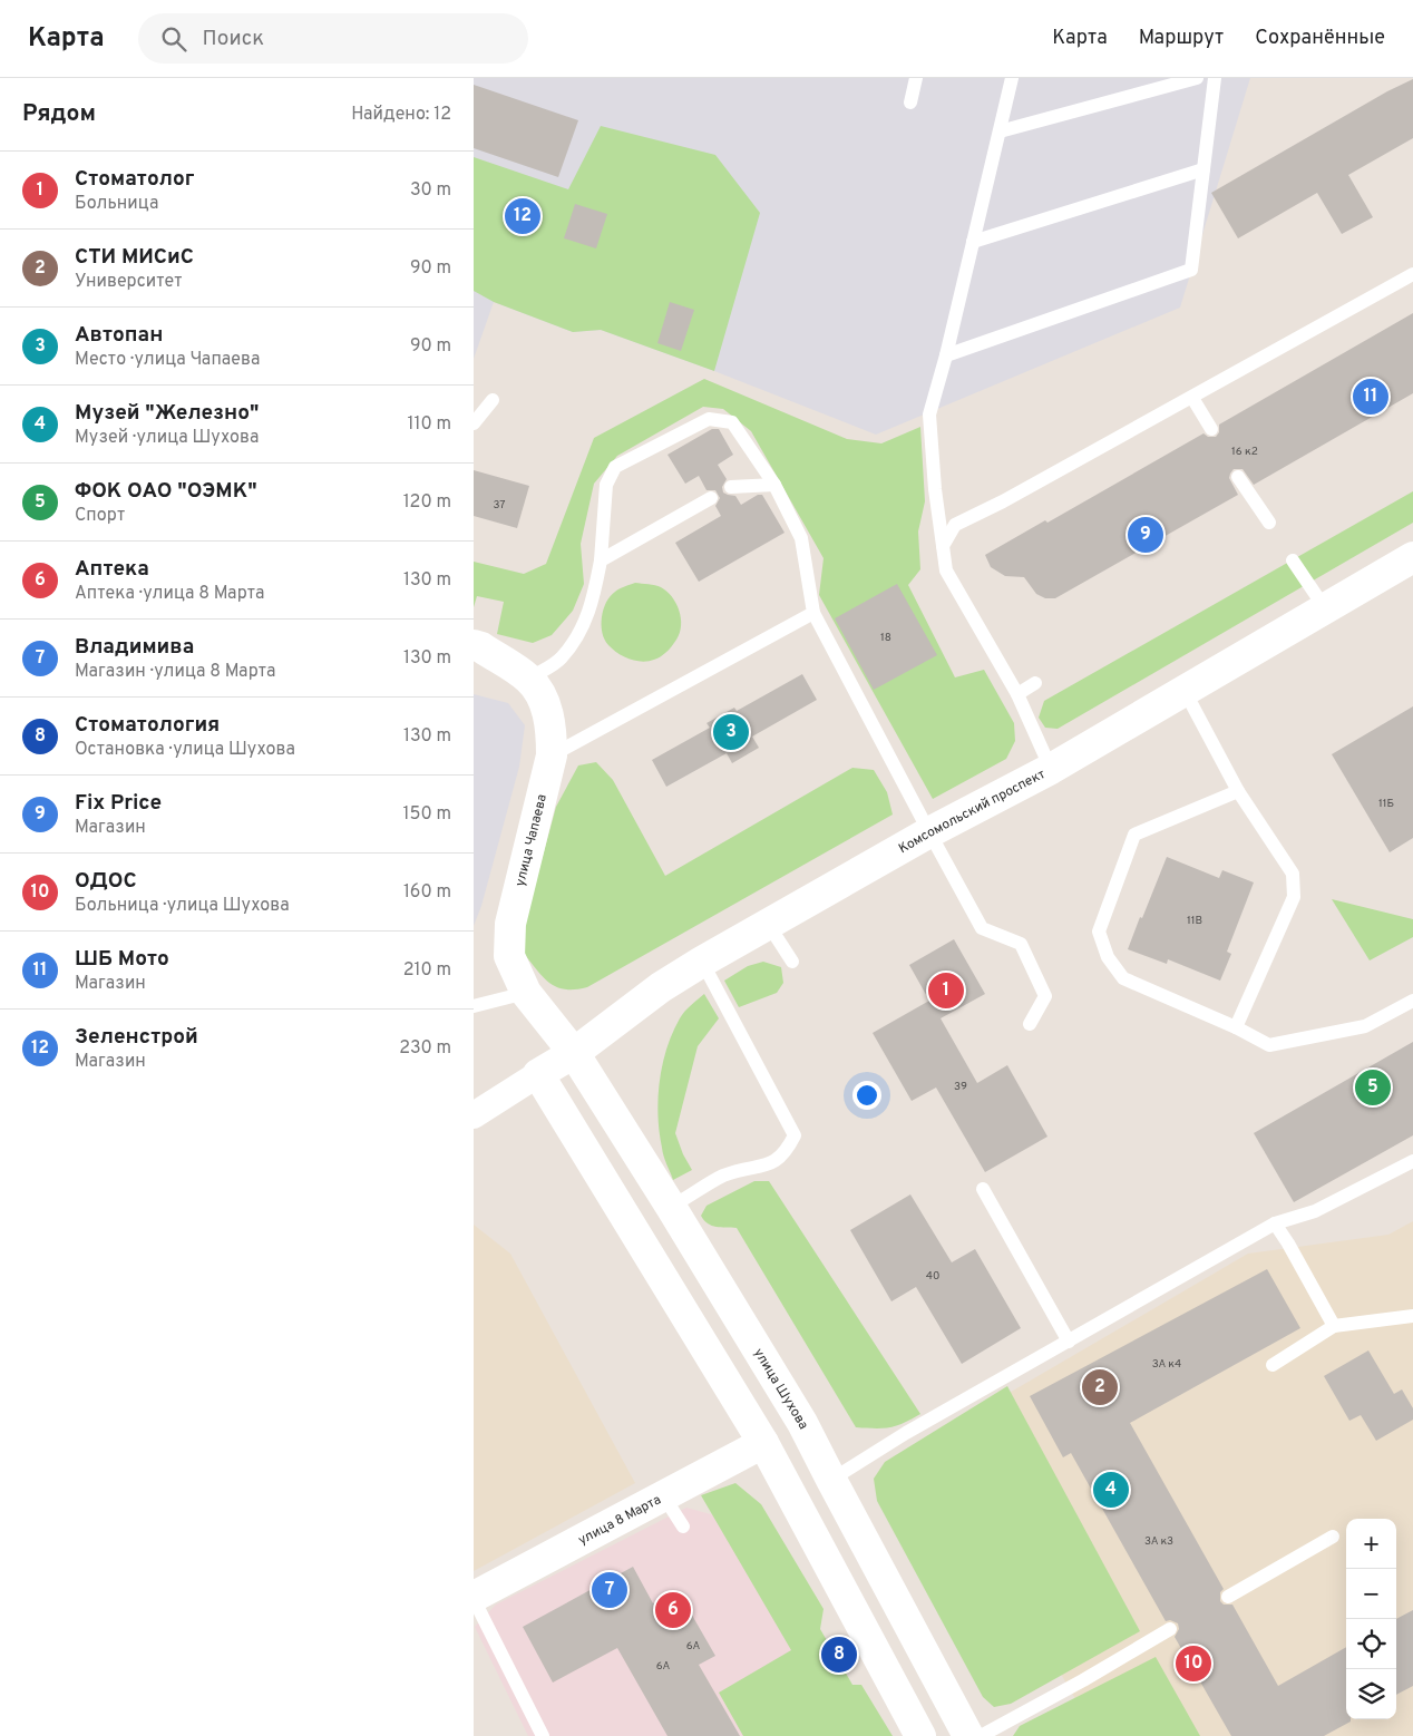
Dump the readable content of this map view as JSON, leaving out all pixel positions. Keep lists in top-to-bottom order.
{
  "streets": {
    "main road": [
      "Комсомольский проспект",
      "улица Чапаева",
      "улица Шухова",
      "улица 8 Марта"
    ]
  },
  "crossings": [
    ["Комсомольский проспект", "улица Чапаева"],
    ["Комсомольский проспект", "улица Шухова"],
    ["улица Чапаева", "улица Шухова"]
  ],
  "house_numbers": [
    "16 к2",
    "37",
    "18",
    "11Б",
    "11В",
    "39",
    "40",
    "3А к4",
    "3А к3",
    "6А",
    "6А"
  ],
  "page": {
    "header": "Карта",
    "search": "Поиск",
    "nav": ["Карта", "Маршрут", "Сохранённые"],
    "heading": ["Рядом", "Найдено: 12"],
    "list": [
      {
        "mark": "1",
        "name": "Стоматолог",
        "note": "Больница",
        "value": "30 m"
      },
      {
        "mark": "2",
        "name": "СТИ МИСиС",
        "note": "Университет",
        "value": "90 m"
      },
      {
        "mark": "3",
        "name": "Автопан",
        "note": "Место · улица Чапаева",
        "value": "90 m"
      },
      {
        "mark": "4",
        "name": "Музей \"Железно\"",
        "note": "Музей · улица Шухова",
        "value": "110 m"
      },
      {
        "mark": "5",
        "name": "ФОК ОАО \"ОЭМК\"",
        "note": "Спорт",
        "value": "120 m"
      },
      {
        "mark": "6",
        "name": "Аптека",
        "note": "Аптека · улица 8 Марта",
        "value": "130 m"
      },
      {
        "mark": "7",
        "name": "Владимива",
        "note": "Магазин · улица 8 Марта",
        "value": "130 m"
      },
      {
        "mark": "8",
        "name": "Стоматология",
        "note": "Остановка · улица Шухова",
        "value": "130 m"
      },
      {
        "mark": "9",
        "name": "Fix Price",
        "note": "Магазин",
        "value": "150 m"
      },
      {
        "mark": "10",
        "name": "ОДОС",
        "note": "Больница · улица Шухова",
        "value": "160 m"
      },
      {
        "mark": "11",
        "name": "ШБ Мото",
        "note": "Магазин",
        "value": "210 m"
      },
      {
        "mark": "12",
        "name": "Зеленстрой",
        "note": "Магазин",
        "value": "230 m"
      }
    ],
    "pins": [
      "12",
      "11",
      "9",
      "3",
      "1",
      "5",
      "2",
      "4",
      "7",
      "6",
      "8",
      "10"
    ],
    "map_buttons": ["+", "−"]
  }
}
